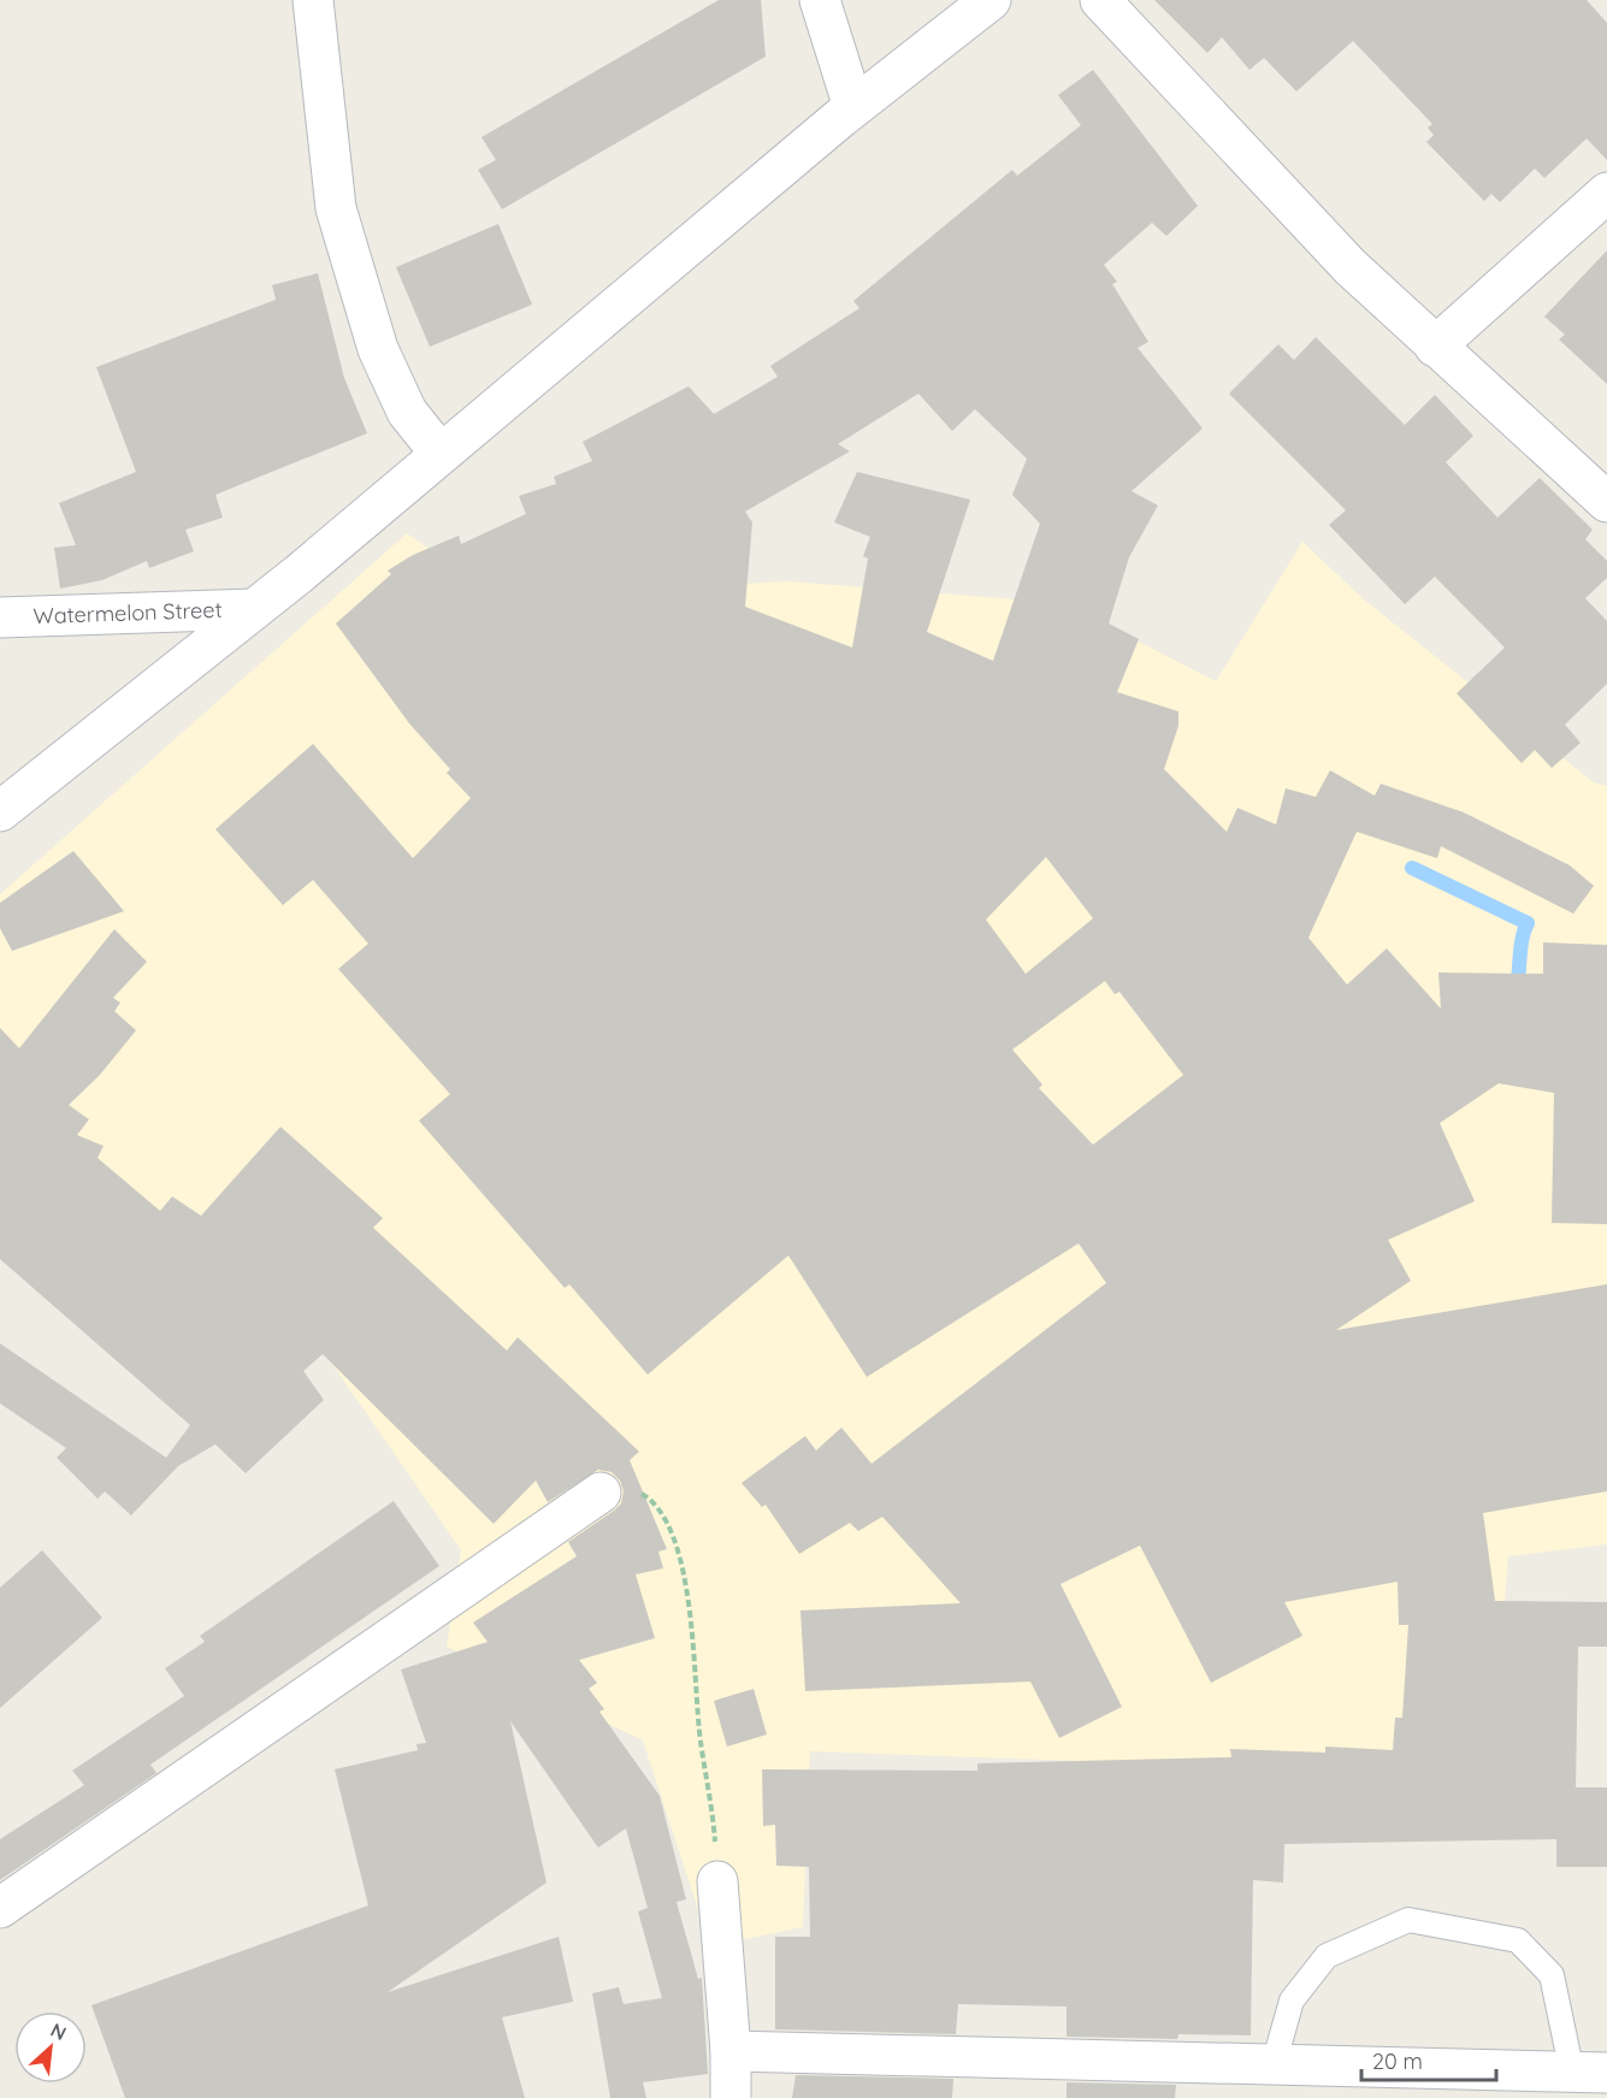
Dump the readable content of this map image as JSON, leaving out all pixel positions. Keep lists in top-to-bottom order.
{
  "streets": {
    "street": ["Watermelon Street"]
  },
  "scale_bar": "20 m",
  "north": "top right"
}
